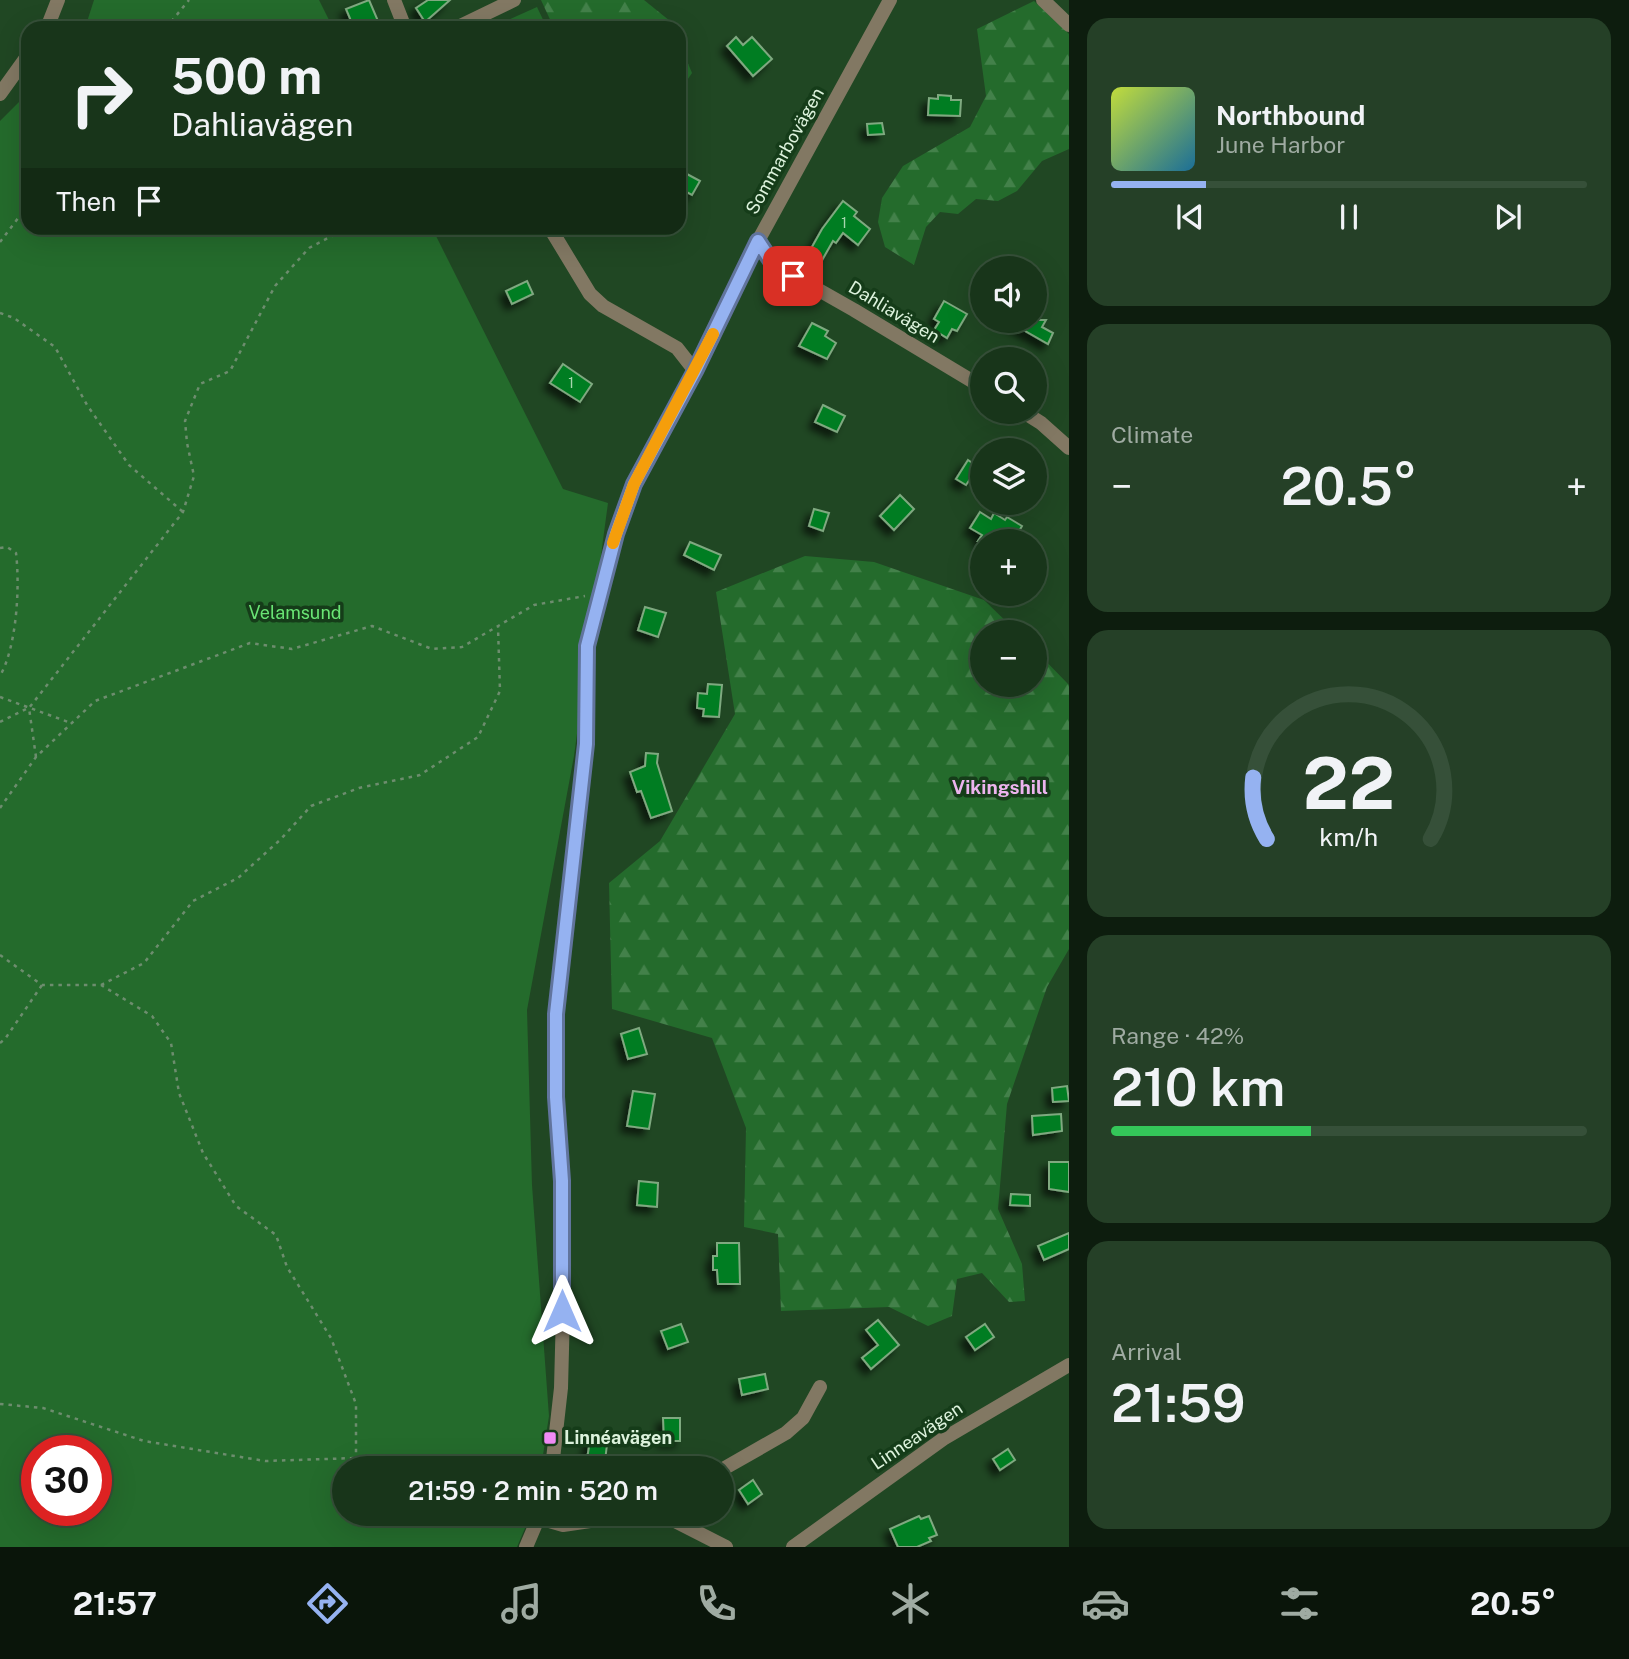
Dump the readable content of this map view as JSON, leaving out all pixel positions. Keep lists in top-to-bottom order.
{
  "streets": {
    "street": ["Sommarbovägen", "Dahliavägen", "Linneavägen"]
  },
  "crossings": [
    ["Sommarbovägen", "Dahliavägen"]
  ],
  "districts": ["Vikingshill"],
  "parks": ["Velamsund"],
  "places": {
    "transit": ["Linnéavägen"]
  },
  "house_numbers": ["1", "1"],
  "page": {
    "turn": ["500 m", "Dahliavägen"],
    "song": ["Northbound", "June Harbor"],
    "then": "Then",
    "map_buttons": ["+", "−"],
    "tile": [
      "Climate",
      ["Range · 42%", "210 km"],
      ["Arrival", "21:59"]
    ],
    "heat": ["−", "20.5°", "+"],
    "limit": "30",
    "trip": "21:59 · 2 min · 520 m",
    "tabs": ["21:57", "20.5°"],
    "gauge": ["22", "km/h"]
  }
}
